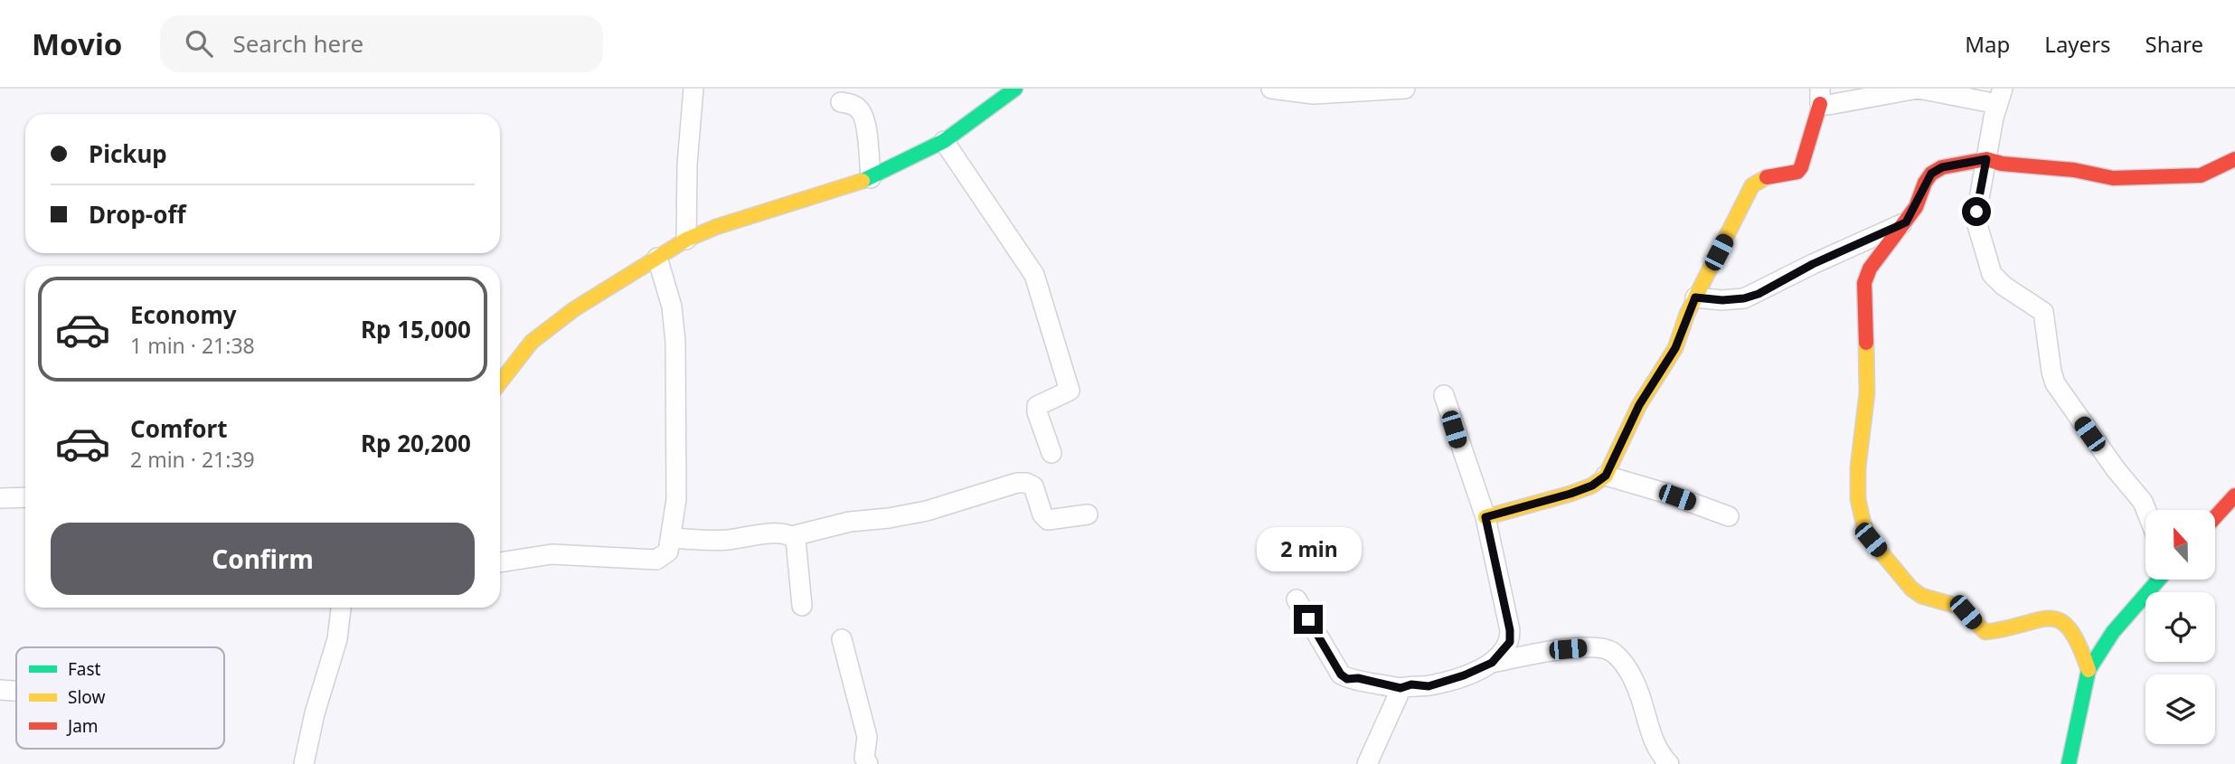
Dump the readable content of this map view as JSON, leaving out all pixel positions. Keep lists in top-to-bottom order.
{
  "legend": ["Fast", "Slow", "Jam"],
  "north": "top",
  "page": {
    "header": "Movio",
    "search": "Search here",
    "nav": ["Map", "Layers", "Share"],
    "banner": ["Pickup", "Drop-off"],
    "list": [
      {
        "name": "Economy",
        "note": "1 min · 21:38",
        "value": "Rp 15,000"
      },
      {
        "name": "Comfort",
        "note": "2 min · 21:39",
        "value": "Rp 20,200"
      }
    ],
    "buttons": "Confirm",
    "bubble": "2 min"
  }
}
